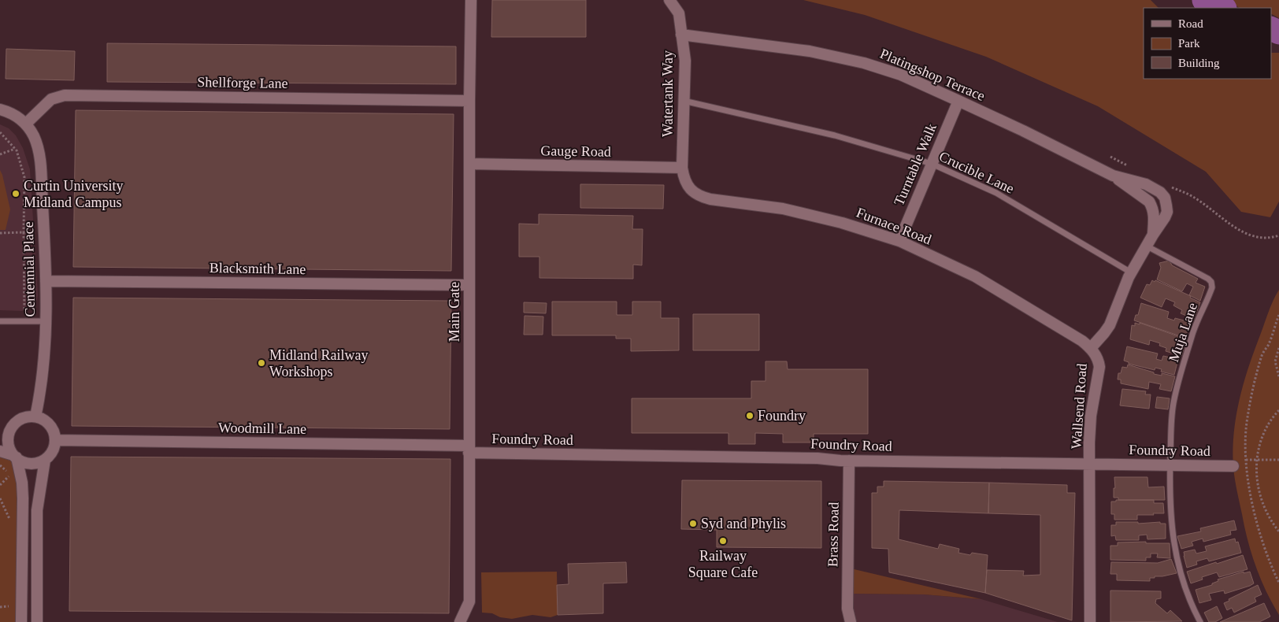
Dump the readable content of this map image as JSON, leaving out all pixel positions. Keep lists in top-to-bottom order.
{
  "streets": {
    "street": [
      "Platingshop Terrace",
      "Shellforge Lane",
      "Watertank Way",
      "Gauge Road",
      "Turntable Walk",
      "Furnace Road",
      "Blacksmith Lane",
      "Centennial Place",
      "Main Gate",
      "Wallsend Road",
      "Woodmill Lane",
      "Foundry Road",
      "Brass Road"
    ],
    "lane": ["Crucible Lane", "Muja Lane"]
  },
  "crossings": [
    ["Platingshop Terrace", "Watertank Way"],
    ["Platingshop Terrace", "Turntable Walk"],
    ["Platingshop Terrace", "Wallsend Road"],
    ["Shellforge Lane", "Centennial Place"],
    ["Shellforge Lane", "Main Gate"],
    ["Watertank Way", "Gauge Road"],
    ["Watertank Way", "Crucible Lane"],
    ["Watertank Way", "Furnace Road"],
    ["Gauge Road", "Furnace Road"],
    ["Gauge Road", "Main Gate"],
    ["Turntable Walk", "Crucible Lane"],
    ["Turntable Walk", "Furnace Road"],
    ["Crucible Lane", "Wallsend Road"],
    ["Furnace Road", "Wallsend Road"],
    ["Blacksmith Lane", "Centennial Place"],
    ["Blacksmith Lane", "Main Gate"],
    ["Centennial Place", "Woodmill Lane"],
    ["Main Gate", "Woodmill Lane"],
    ["Main Gate", "Foundry Road"],
    ["Muja Lane", "Wallsend Road"],
    ["Muja Lane", "Foundry Road"],
    ["Wallsend Road", "Foundry Road"],
    ["Woodmill Lane", "Foundry Road"],
    ["Foundry Road", "Brass Road"]
  ],
  "places": [
    "Curtin University Midland Campus",
    "Midland Railway Workshops",
    "Foundry",
    "Syd and Phylis",
    "Railway Square Cafe"
  ],
  "legend": ["Road", "Park", "Building"]
}
